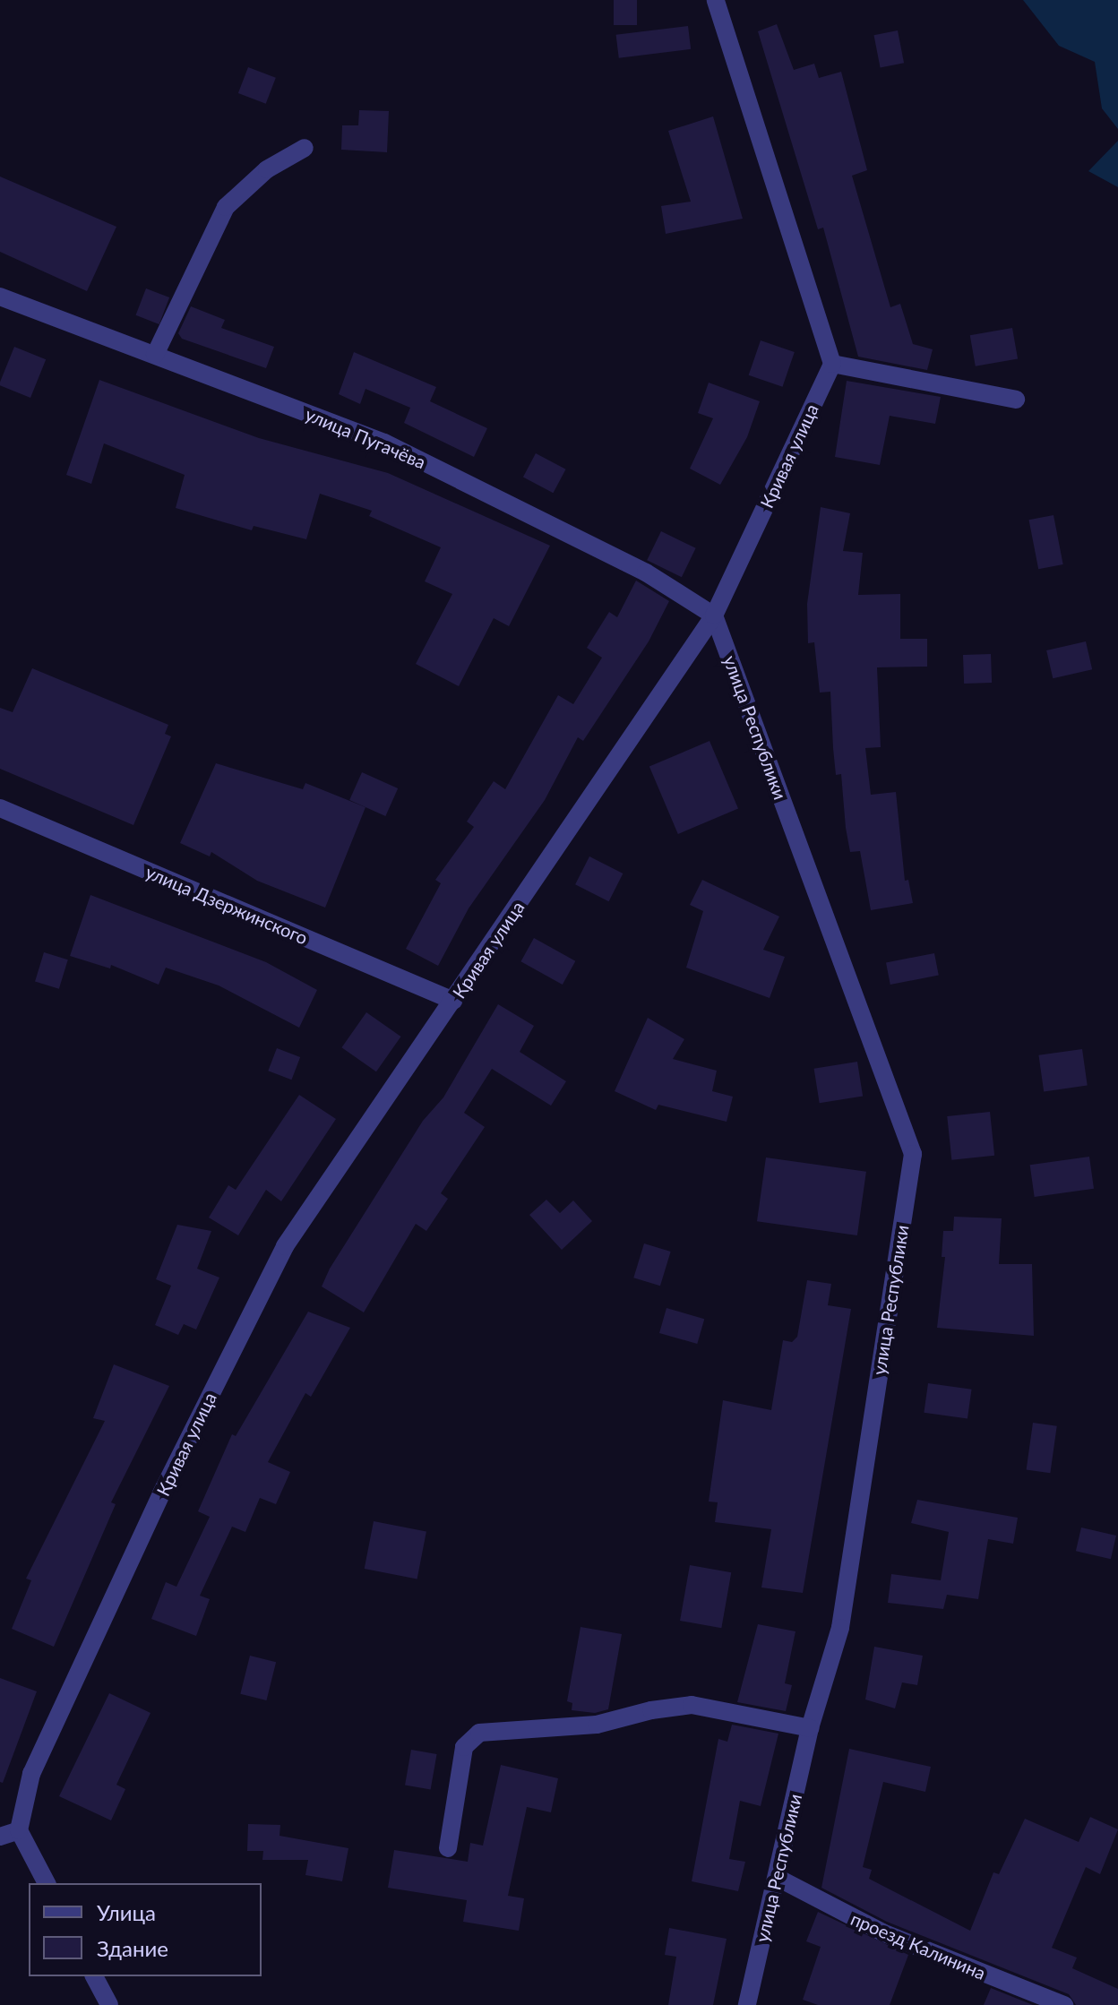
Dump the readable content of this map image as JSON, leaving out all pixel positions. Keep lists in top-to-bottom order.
{
  "streets": {
    "street": [
      "улица Пугачёва",
      "Кривая улица",
      "улица Республики",
      "улица Дзержинского",
      "проезд Калинина"
    ]
  },
  "crossings": [
    ["улица Пугачёва", "Кривая улица"],
    ["улица Пугачёва", "улица Республики"],
    ["Кривая улица", "улица Республики"],
    ["Кривая улица", "улица Дзержинского"],
    ["улица Республики", "проезд Калинина"]
  ],
  "legend": ["Улица", "Здание"]
}
